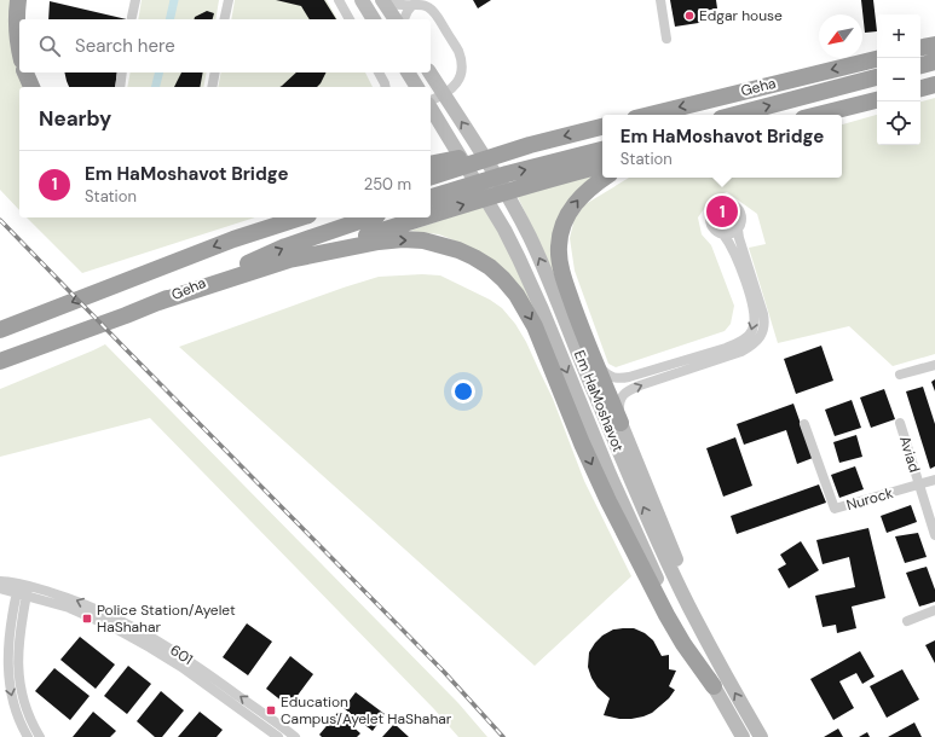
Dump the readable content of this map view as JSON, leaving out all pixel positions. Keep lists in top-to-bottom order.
{
  "streets": {
    "highway": ["Geha"],
    "main road": ["Em HaMoshavot"],
    "street": ["Aviad", "Nurock", "601"]
  },
  "crossings": [
    ["Aviad", "Nurock"]
  ],
  "places": {
    "other": ["Edgar house"],
    "transit": ["Police Station/Ayelet HaShahar", "Education Campus/Ayelet HaShahar"]
  },
  "north": "bottom left",
  "page": {
    "map_buttons": ["+", "−"],
    "search": "Search here",
    "heading": "Nearby",
    "popup": ["Em HaMoshavot Bridge", "Station"],
    "list": [
      {
        "mark": "1",
        "name": "Em HaMoshavot Bridge",
        "note": "Station",
        "value": "250 m"
      }
    ],
    "pins": "1"
  }
}
